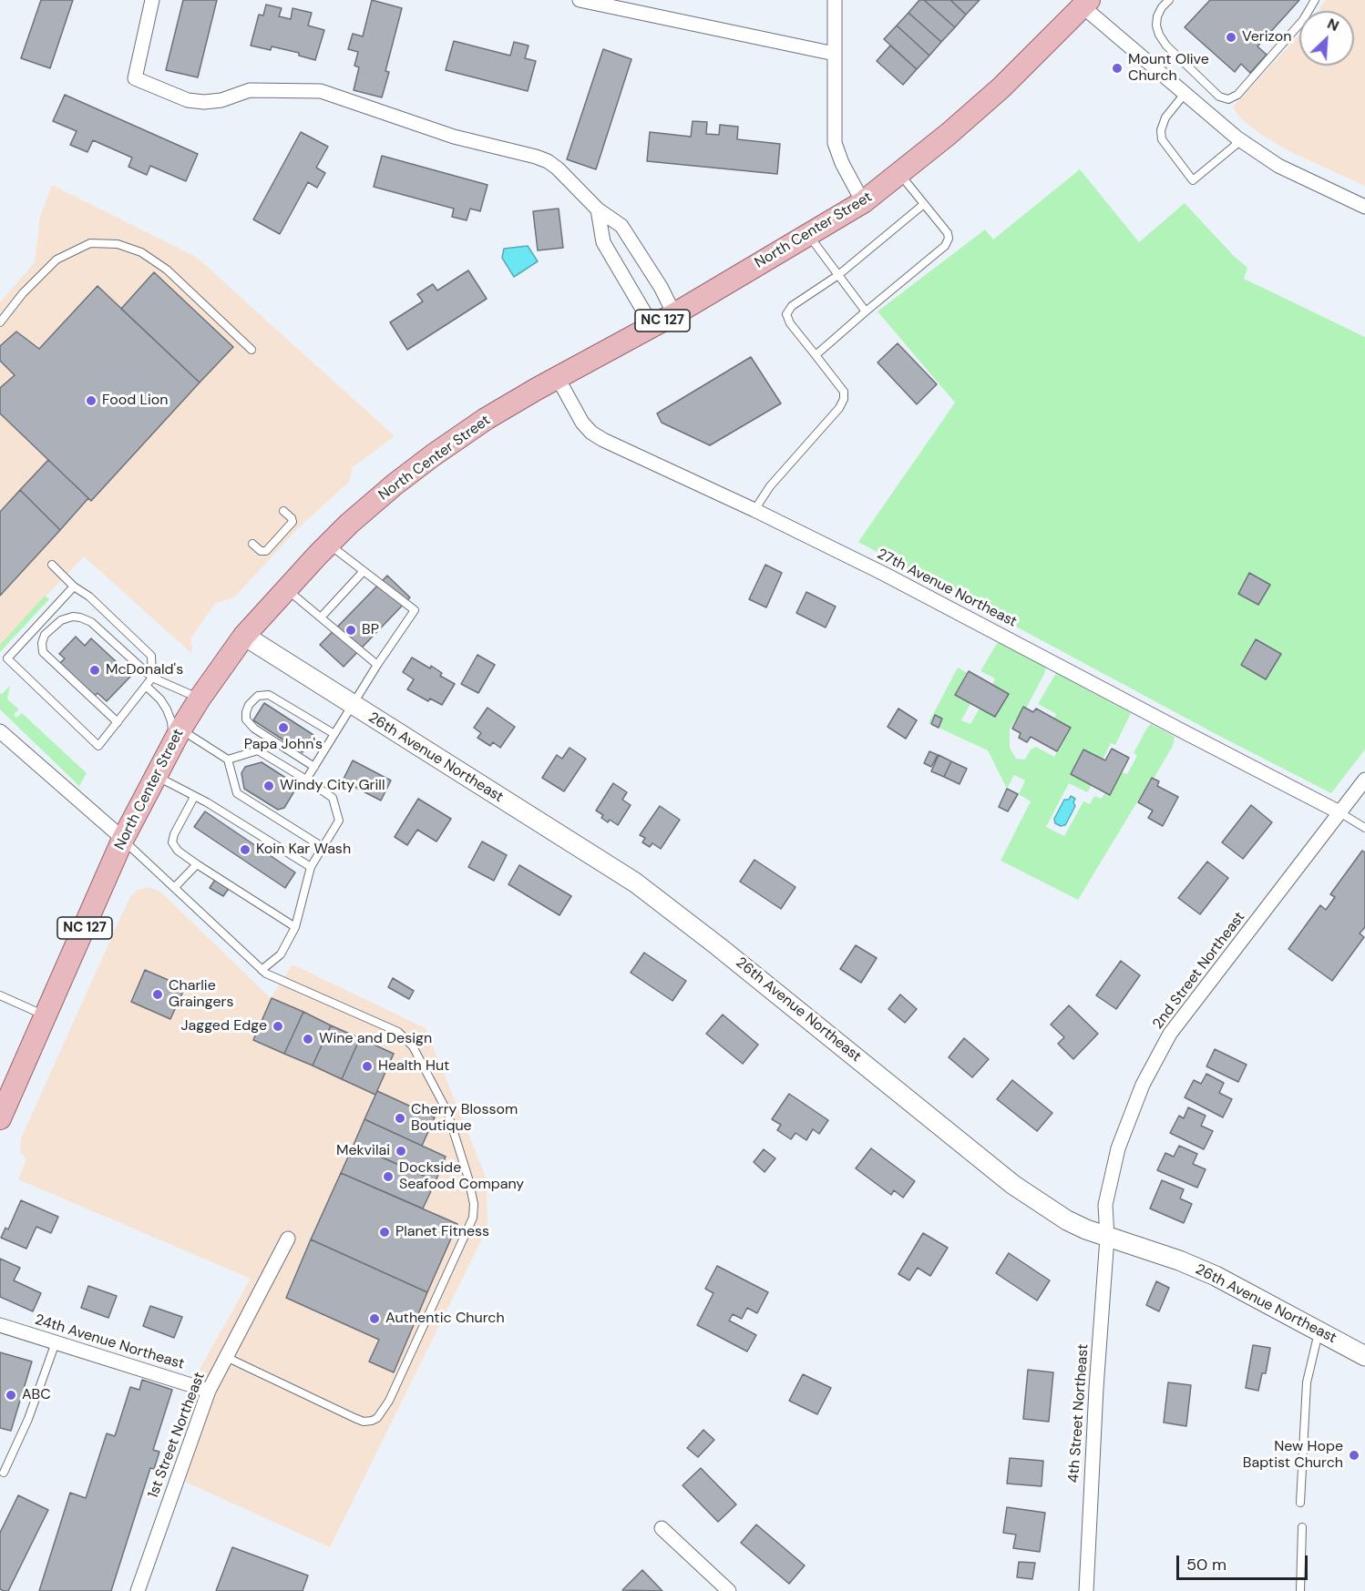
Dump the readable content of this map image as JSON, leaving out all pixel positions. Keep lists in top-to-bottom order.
{
  "streets": {
    "main road": ["North Center Street", "NC 127"],
    "street": [
      "27th Avenue Northeast",
      "26th Avenue Northeast",
      "2nd Street Northeast",
      "24th Avenue Northeast",
      "4th Street Northeast",
      "1st Street Northeast"
    ]
  },
  "crossings": [
    ["North Center Street", "27th Avenue Northeast"],
    ["North Center Street", "26th Avenue Northeast"],
    ["27th Avenue Northeast", "2nd Street Northeast"],
    ["26th Avenue Northeast", "2nd Street Northeast"],
    ["26th Avenue Northeast", "4th Street Northeast"],
    ["2nd Street Northeast", "4th Street Northeast"],
    ["24th Avenue Northeast", "1st Street Northeast"]
  ],
  "places": [
    "Verizon",
    "Mount Olive Church",
    "Food Lion",
    "BP",
    "McDonald's",
    "Papa John's",
    "Windy City Grill",
    "Koin Kar Wash",
    "Charlie Graingers",
    "Jagged Edge",
    "Wine and Design",
    "Health Hut",
    "Cherry Blossom Boutique",
    "Mekvilai",
    "Dockside Seafood Company",
    "Planet Fitness",
    "Authentic Church",
    "ABC",
    "New Hope Baptist Church"
  ],
  "scale_bar": "50 m",
  "north": "top right"
}
